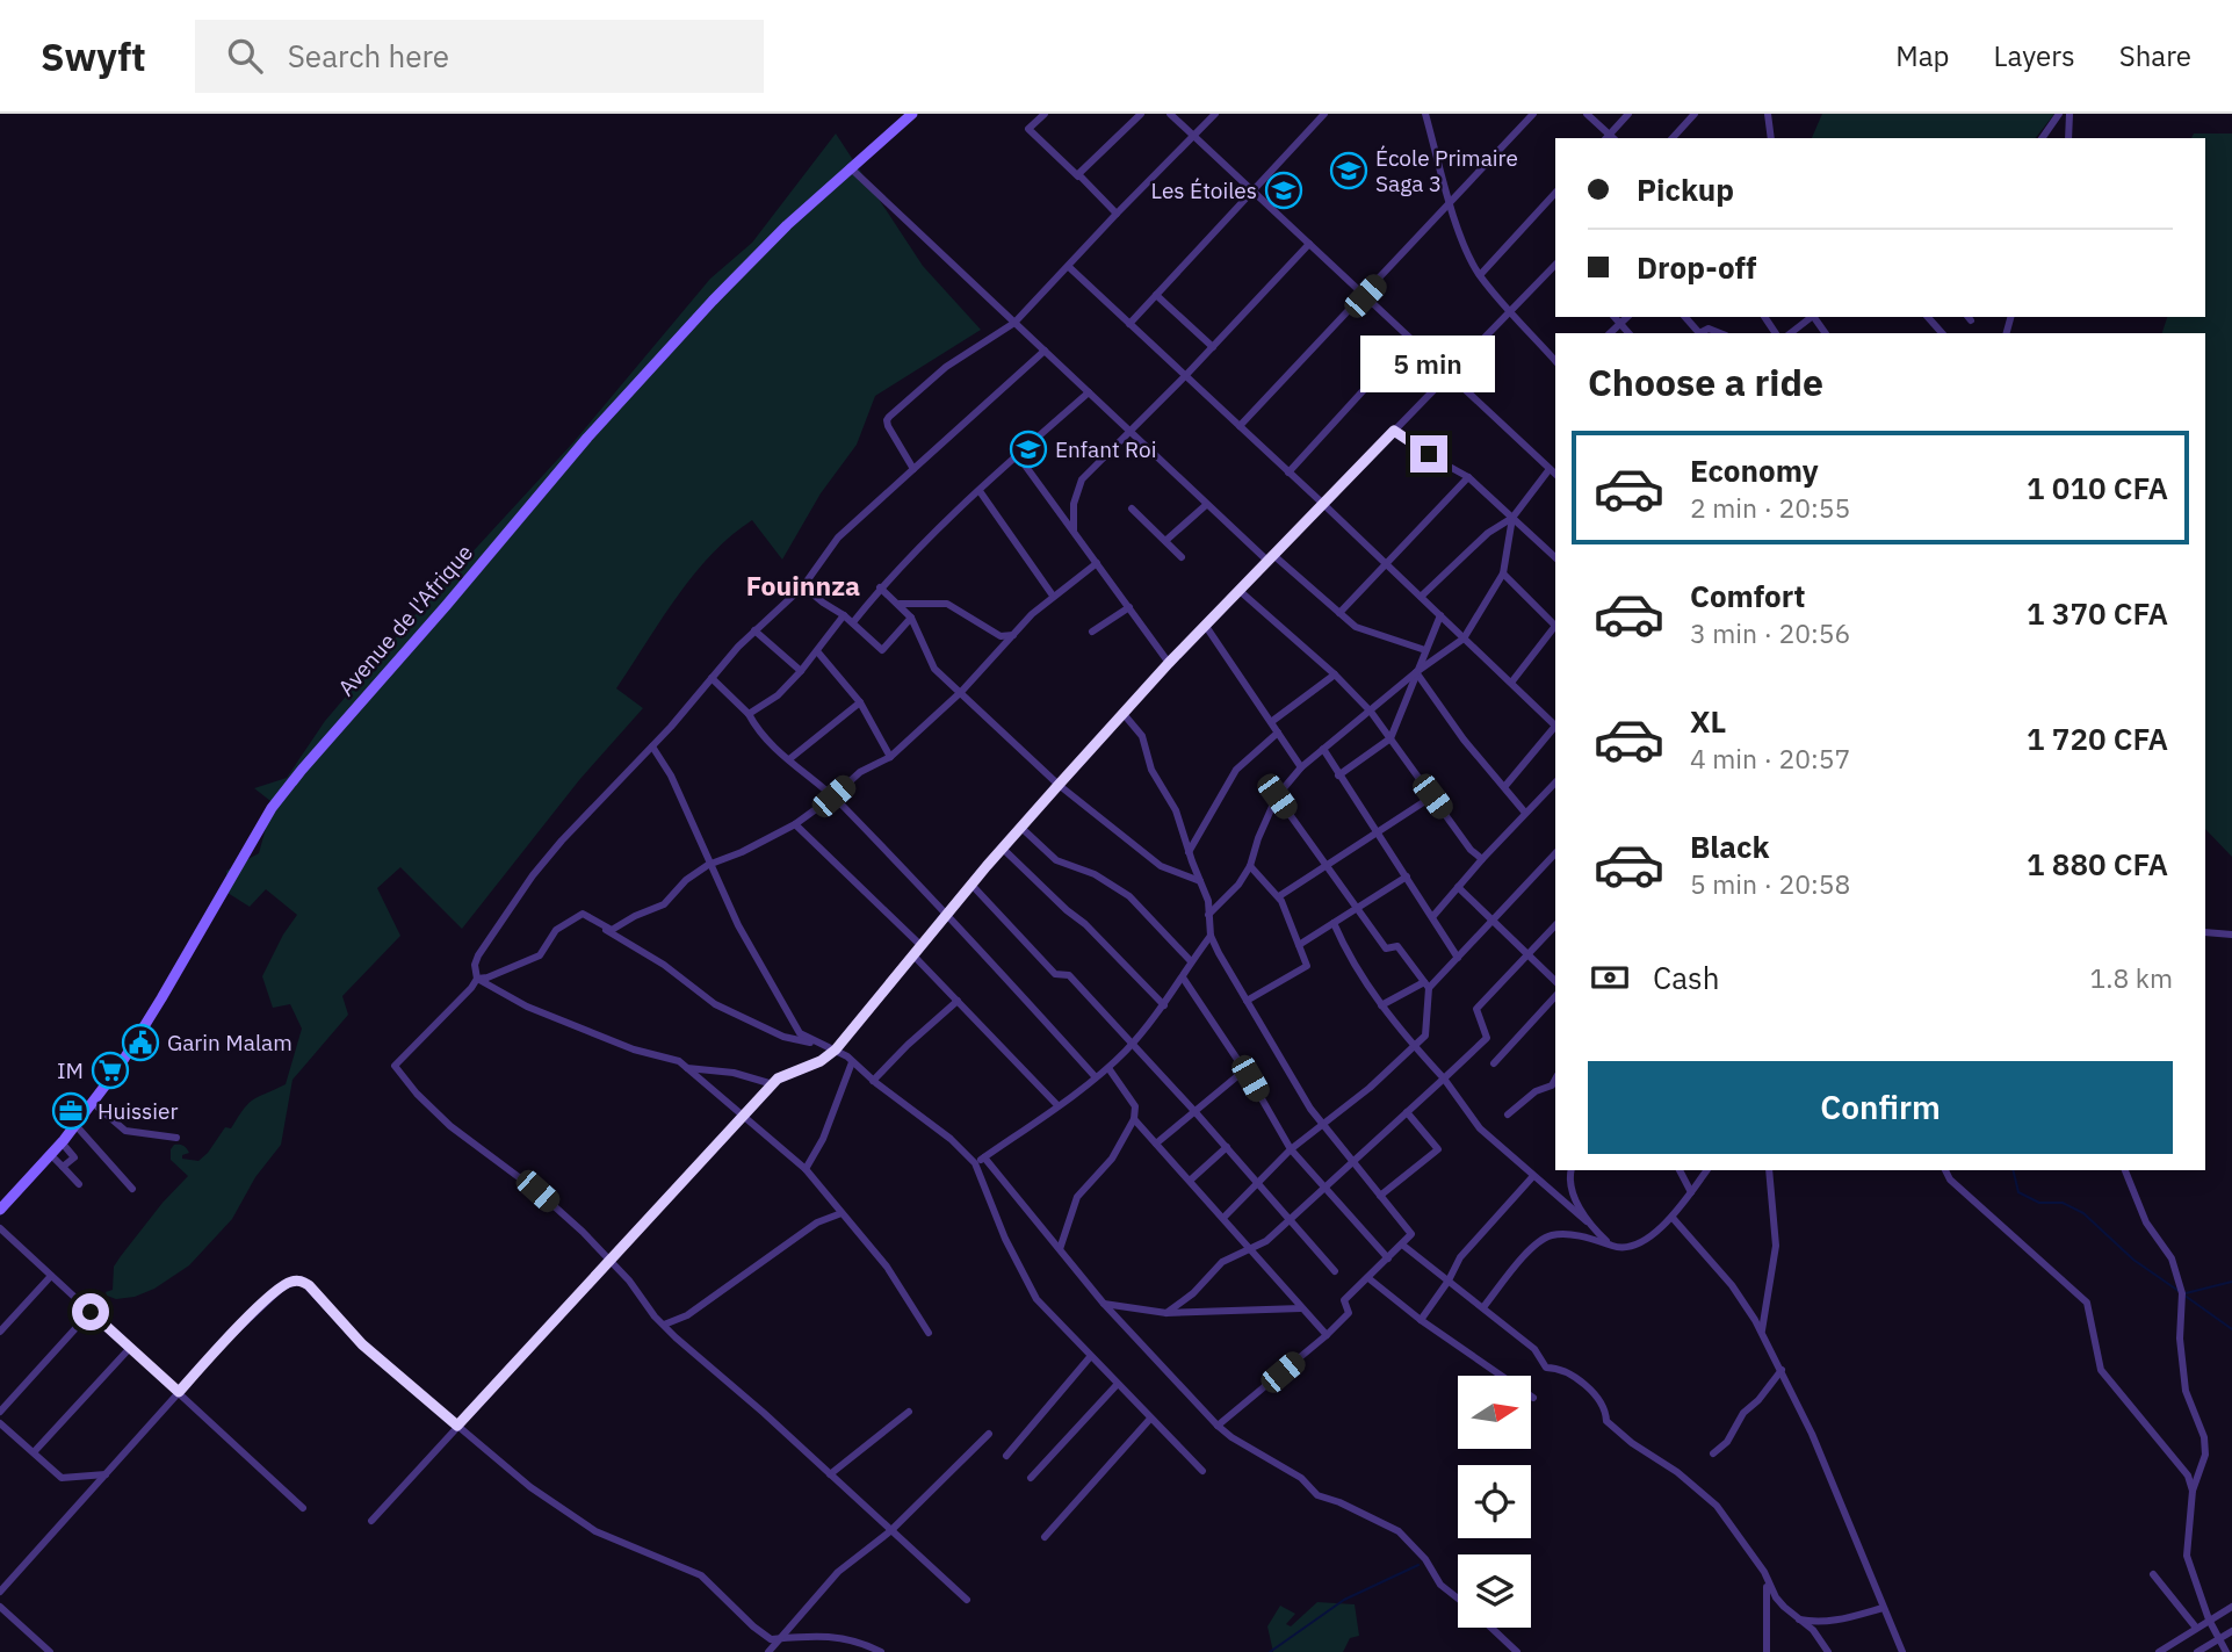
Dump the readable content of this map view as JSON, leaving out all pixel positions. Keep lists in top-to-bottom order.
{
  "streets": {
    "main road": ["Avenue de l'Afrique"]
  },
  "districts": ["Fouinnza"],
  "places": {
    "school or university": ["École Primaire Saga 3", "Les Étoiles", "Enfant Roi"],
    "public building": ["Garin Malam"],
    "supermarket": ["IM"],
    "office": ["Huissier"]
  },
  "north": "right",
  "page": {
    "header": "Swyft",
    "search": "Search here",
    "nav": ["Map", "Layers", "Share"],
    "banner": ["Pickup", "Drop-off"],
    "heading": "Choose a ride",
    "bubble": "5 min",
    "list": [
      {
        "name": "Economy",
        "note": "2 min · 20:55",
        "value": "1 010 CFA"
      },
      {
        "name": "Comfort",
        "note": "3 min · 20:56",
        "value": "1 370 CFA"
      },
      {
        "name": "XL",
        "note": "4 min · 20:57",
        "value": "1 720 CFA"
      },
      {
        "name": "Black",
        "note": "5 min · 20:58",
        "value": "1 880 CFA"
      }
    ],
    "pay": ["Cash", "1.8 km"],
    "buttons": "Confirm"
  }
}
